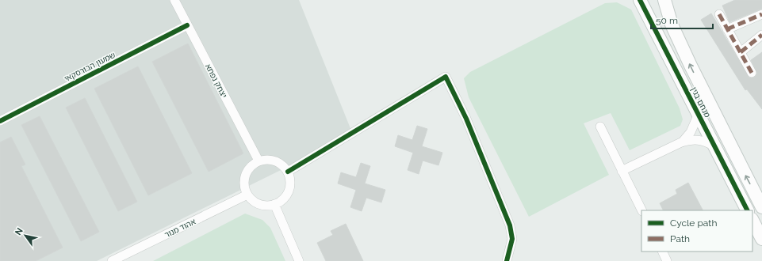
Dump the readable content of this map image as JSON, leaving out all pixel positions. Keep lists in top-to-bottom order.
{
  "streets": {
    "street": [
      "שמעון הבורסקאי",
      "יצחק נפחא",
      "מנחם בגין",
      "אהוד מנור"
    ]
  },
  "crossings": [
    ["שמעון הבורסקאי", "יצחק נפחא"],
    ["יצחק נפחא", "אהוד מנור"]
  ],
  "legend": ["Cycle path", "Path"],
  "scale_bar": "50 m",
  "north": "top left"
}
